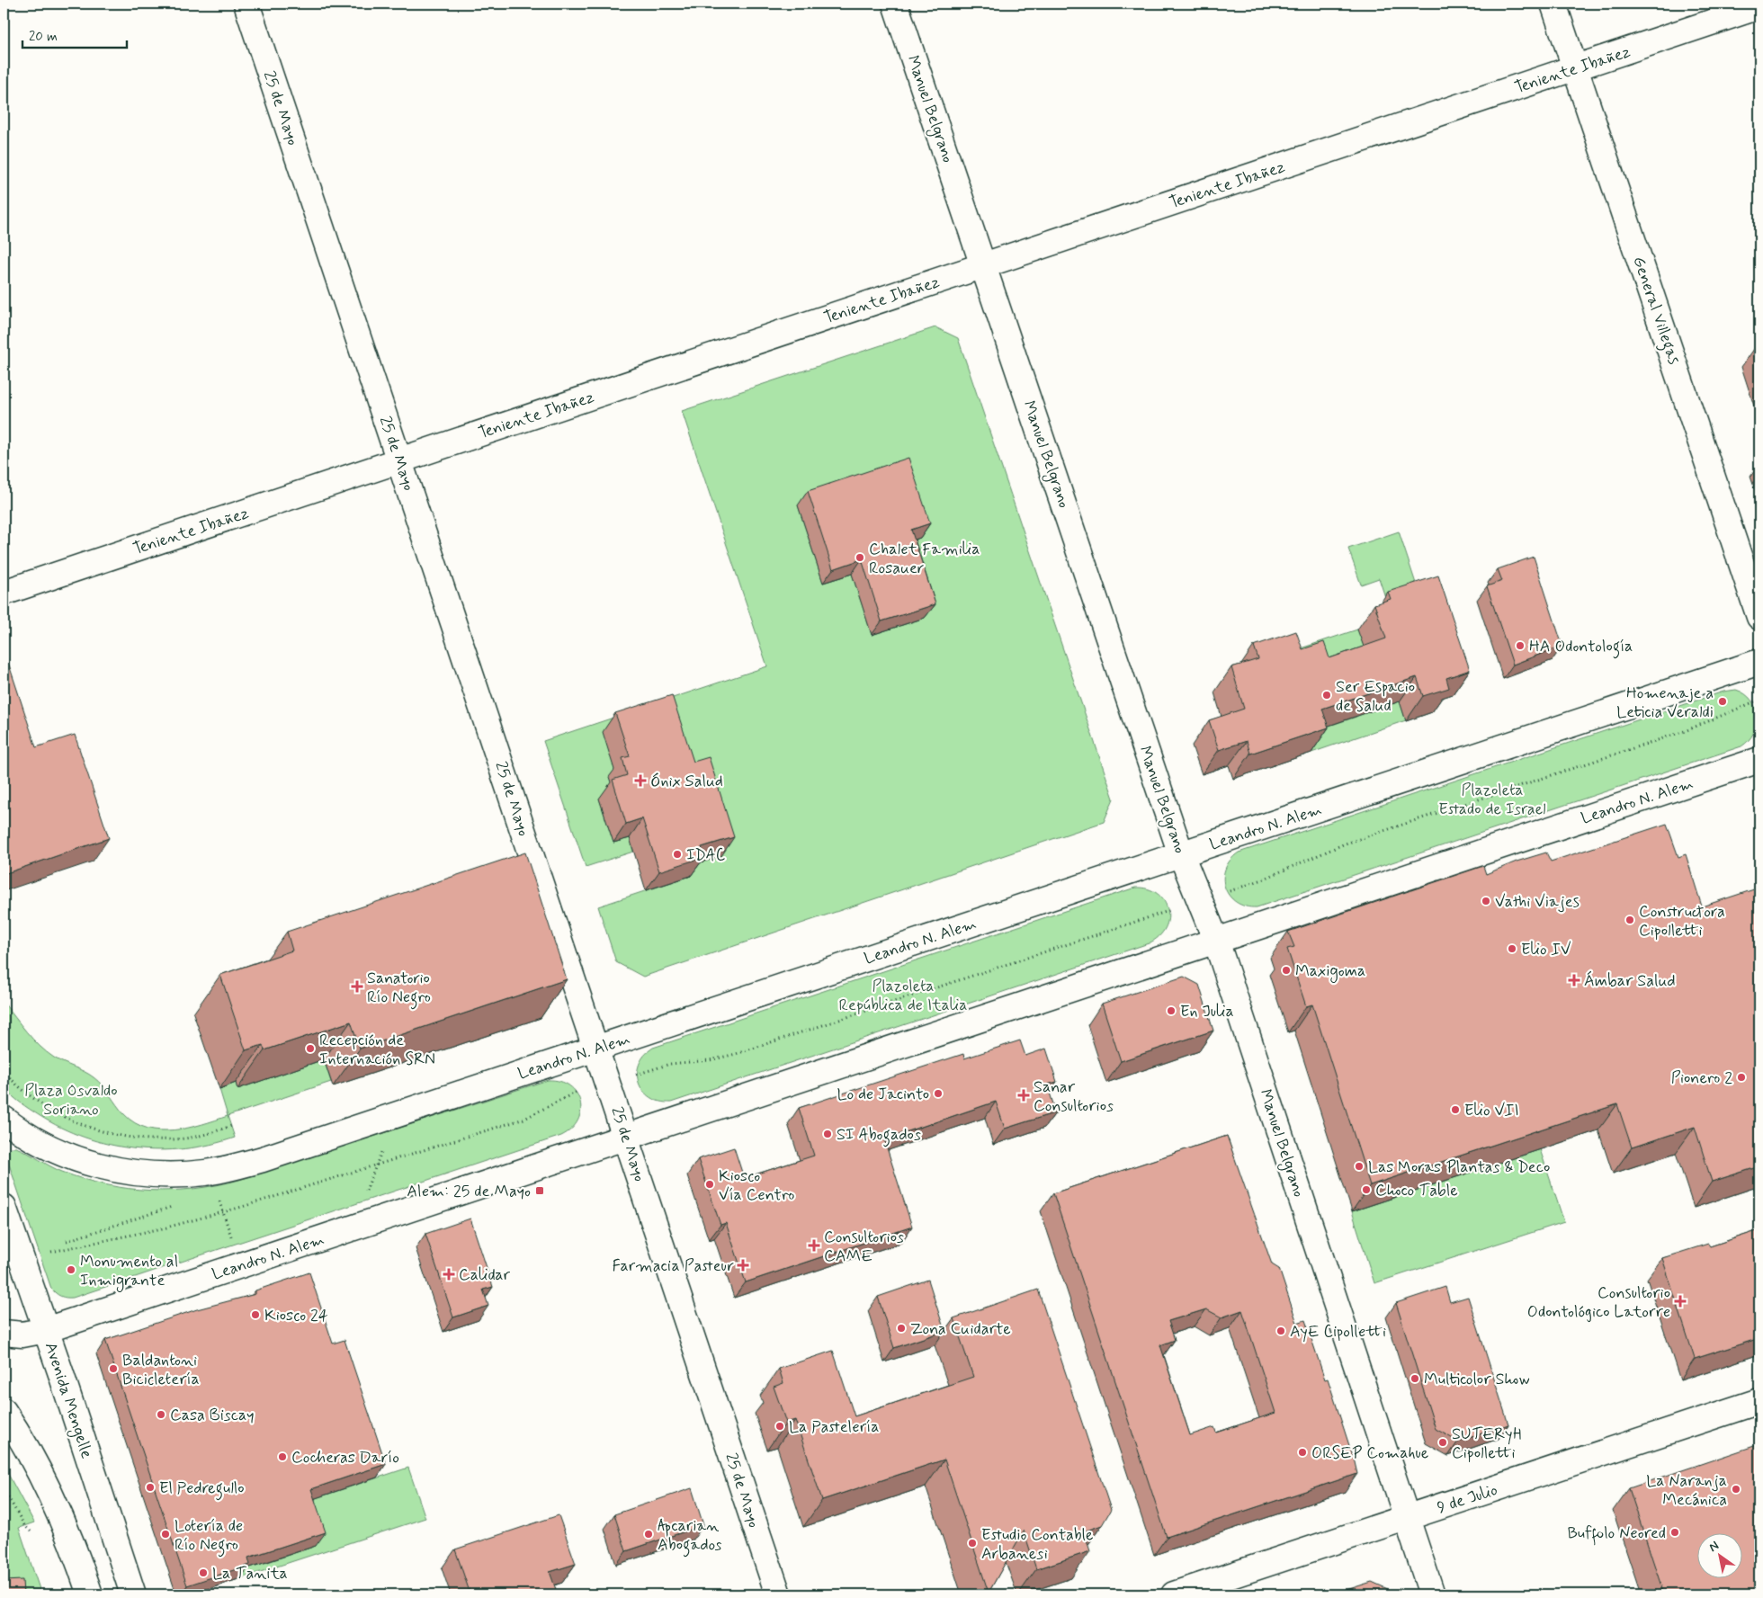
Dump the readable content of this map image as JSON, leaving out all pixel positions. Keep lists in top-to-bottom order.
{
  "streets": {
    "street": [
      "Teniente Ibañez",
      "25 de Mayo",
      "Manuel Belgrano",
      "General Villegas",
      "Leandro N. Alem",
      "Avenida Mengelle",
      "9 de Julio"
    ]
  },
  "crossings": [
    ["Teniente Ibañez", "25 de Mayo"],
    ["Teniente Ibañez", "Manuel Belgrano"],
    ["Teniente Ibañez", "General Villegas"],
    ["25 de Mayo", "Leandro N. Alem"],
    ["Manuel Belgrano", "Leandro N. Alem"],
    ["Manuel Belgrano", "9 de Julio"],
    ["Leandro N. Alem", "Avenida Mengelle"]
  ],
  "parks": ["Plazoleta Estado de Israel", "Plazoleta República de Italia", "Plaza Osvaldo Soriano"],
  "places": {
    "other": [
      "Chalet Familia Rosauer",
      "HA Odontología",
      "Ser Espacio de Salud",
      "Homenaje a Leticia Veraldi",
      "IDAC",
      "Vathi Viajes",
      "Constructora Cipolletti",
      "Elio IV",
      "Maxigoma",
      "En Julia",
      "Recepción de Internación SRN",
      "Pionero 2",
      "Lo de Jacinto",
      "Elio VII",
      "SI Abogados",
      "Las Moras Plantas & Deco",
      "Kiosco Vía Centro",
      "Choco Table",
      "Monumento al Inmigrante",
      "Kiosco 24",
      "Zona Cuidarte",
      "AyE Cipolletti",
      "Baldantoni Bicicletería",
      "Multicolor Show",
      "Casa Biscay",
      "La Pastelería",
      "SUTERyH Cipolletti",
      "ORSEP Comahue",
      "Cocheras Darío",
      "El Pedregullo",
      "La Naranja Mecánica",
      "Buffolo Neored",
      "Lotería de Río Negro",
      "Apcarian Abogados",
      "Estudio Contable Arbanesi",
      "La Tanita"
    ],
    "health": [
      "Ónix Salud",
      "Ámbar Salud",
      "Sanatorio Río Negro",
      "Sanar Consultorios",
      "Consultorios CAME",
      "Farmacia Pasteur",
      "Calidar",
      "Consultorio Odontológico Latorre"
    ],
    "transit": ["Alem: 25 de Mayo"]
  },
  "scale_bar": "20 m",
  "north": "top left"
}
